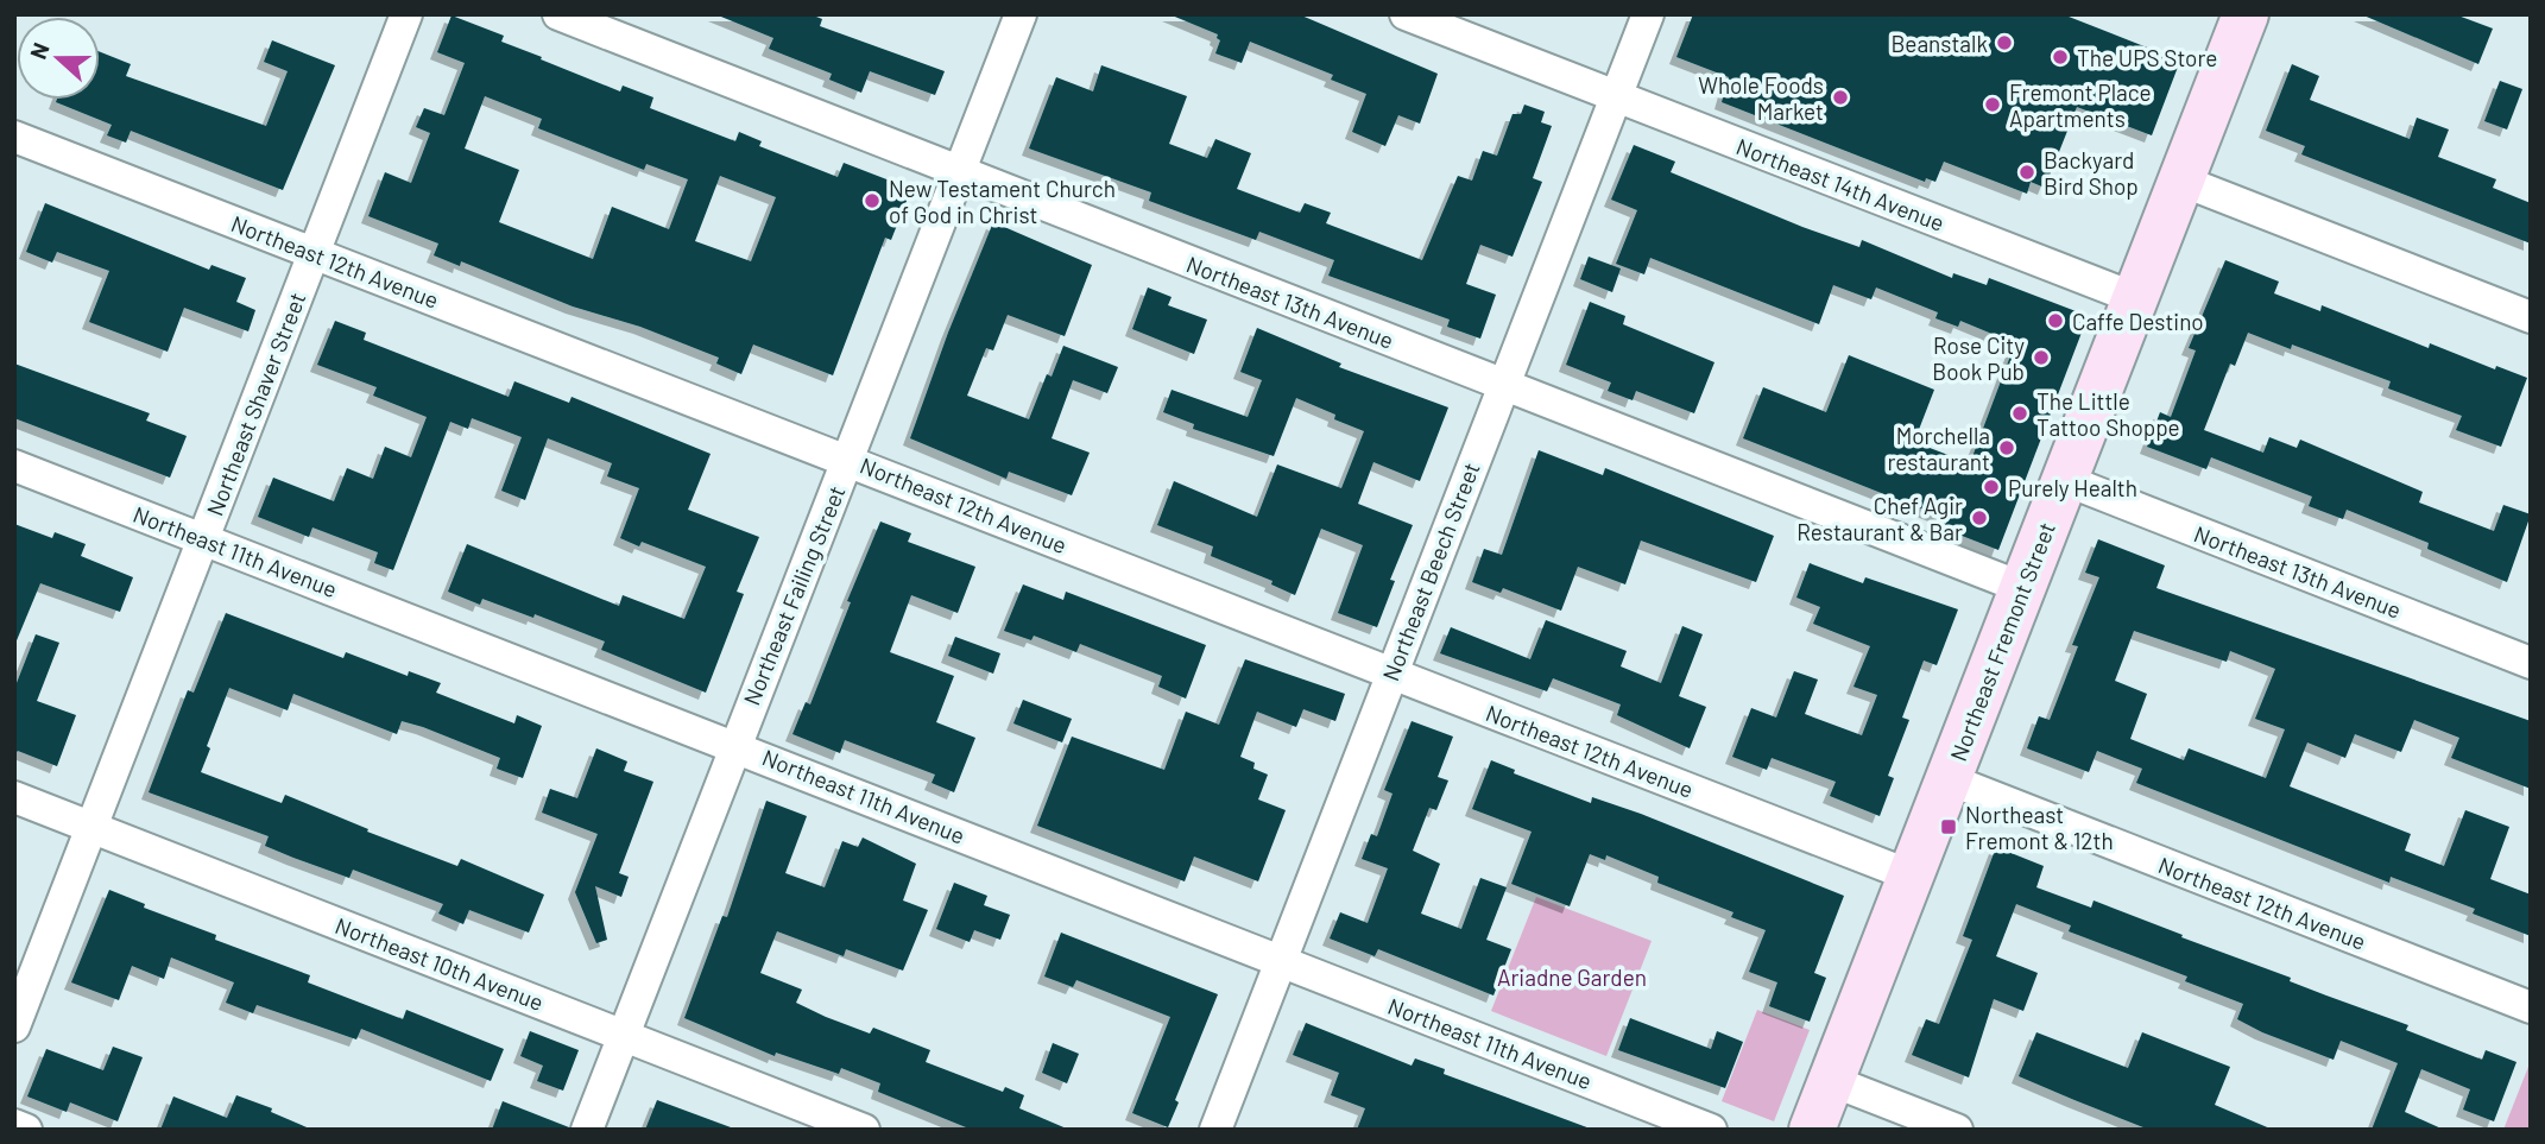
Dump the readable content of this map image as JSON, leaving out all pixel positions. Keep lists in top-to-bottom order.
{
  "streets": {
    "main road": ["Northeast Fremont Street"],
    "street": [
      "Northeast 14th Avenue",
      "Northeast 12th Avenue",
      "Northeast 13th Avenue",
      "Northeast Shaver Street",
      "Northeast 11th Avenue",
      "Northeast Beech Street",
      "Northeast Failing Street",
      "Northeast 10th Avenue"
    ]
  },
  "crossings": [
    ["Northeast 14th Avenue", "Northeast Beech Street"],
    ["Northeast 14th Avenue", "Northeast Fremont Street"],
    ["Northeast 12th Avenue", "Northeast Shaver Street"],
    ["Northeast 12th Avenue", "Northeast Beech Street"],
    ["Northeast 12th Avenue", "Northeast Failing Street"],
    ["Northeast 12th Avenue", "Northeast Fremont Street"],
    ["Northeast 13th Avenue", "Northeast Beech Street"],
    ["Northeast 13th Avenue", "Northeast Failing Street"],
    ["Northeast 13th Avenue", "Northeast Fremont Street"],
    ["Northeast Shaver Street", "Northeast 11th Avenue"],
    ["Northeast Shaver Street", "Northeast 10th Avenue"],
    ["Northeast 11th Avenue", "Northeast Beech Street"],
    ["Northeast 11th Avenue", "Northeast Failing Street"],
    ["Northeast Failing Street", "Northeast 10th Avenue"]
  ],
  "parks": ["Ariadne Garden"],
  "places": {
    "other": [
      "Beanstalk",
      "The UPS Store",
      "Whole Foods Market",
      "Fremont Place Apartments",
      "Backyard Bird Shop",
      "New Testament Church of God in Christ",
      "Caffe Destino",
      "Rose City Book Pub",
      "The Little Tattoo Shoppe",
      "Morchella restaurant",
      "Purely Health",
      "Chef Agir Restaurant & Bar"
    ],
    "transit": ["Northeast Fremont & 12th"]
  },
  "north": "left"
}
